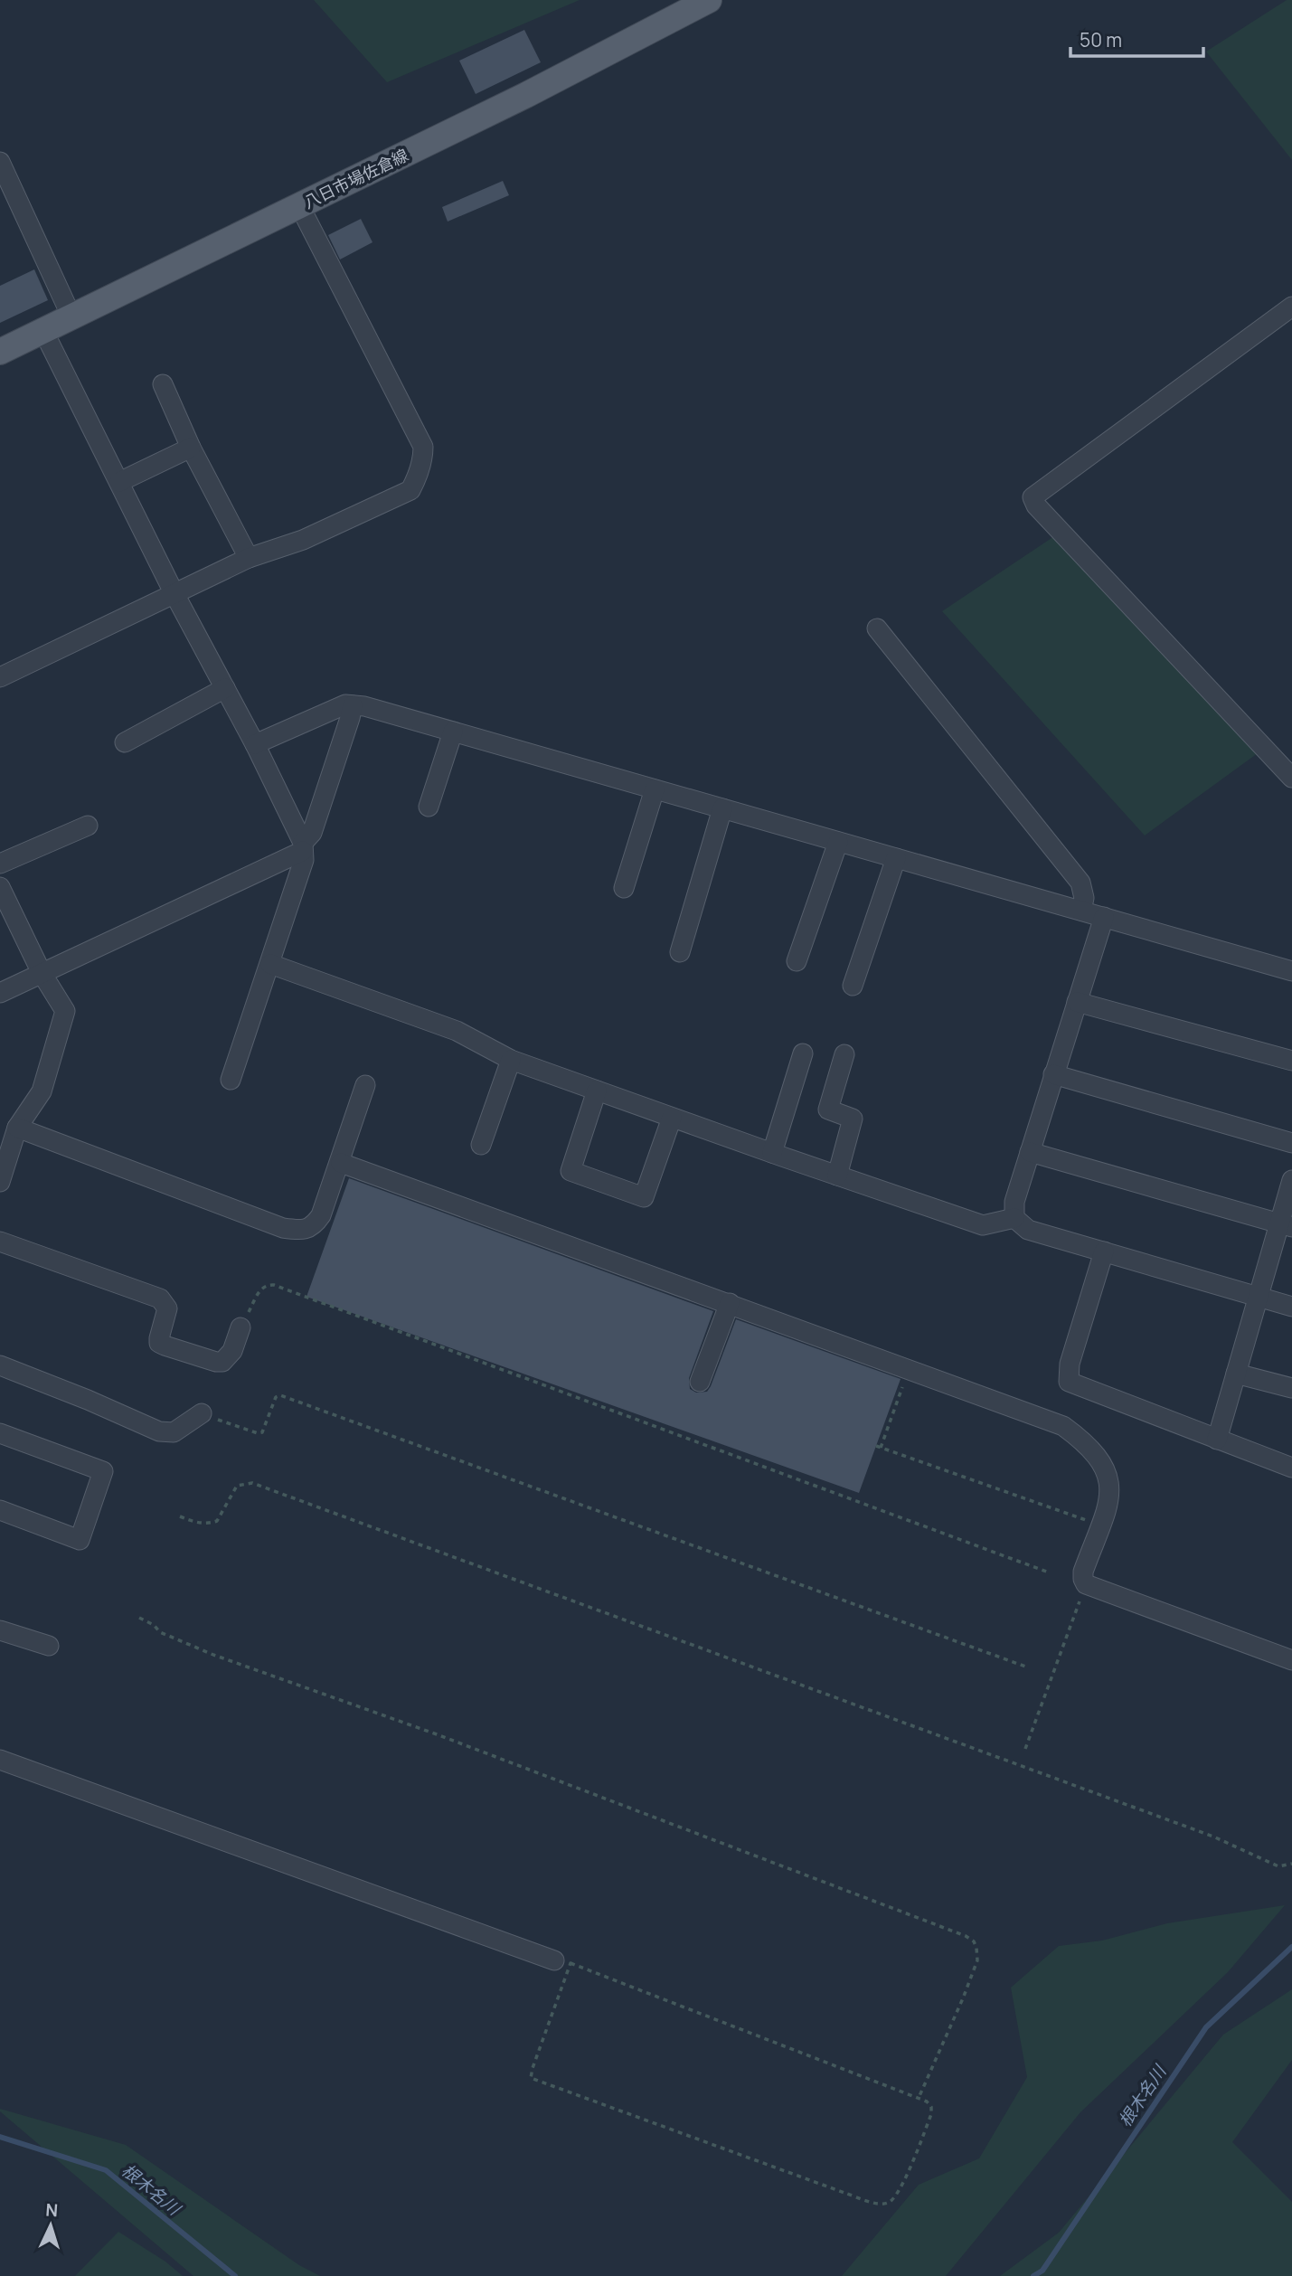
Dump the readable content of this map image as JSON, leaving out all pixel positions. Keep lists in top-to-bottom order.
{
  "streets": {
    "main road": ["八日市場佐倉線"]
  },
  "water": ["根木名川"],
  "scale_bar": "50 m",
  "north": "top"
}
